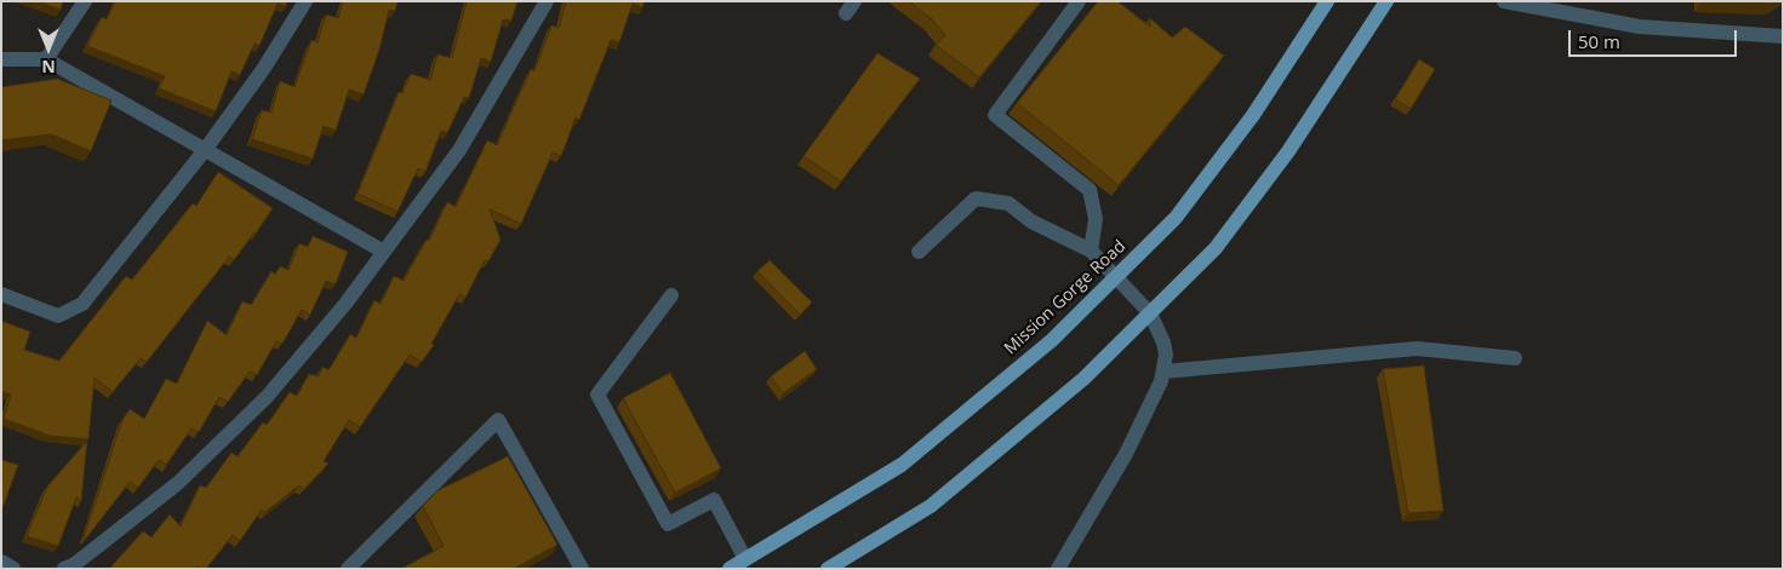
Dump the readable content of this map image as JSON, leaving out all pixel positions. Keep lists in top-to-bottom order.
{
  "streets": {
    "main road": ["Mission Gorge Road"]
  },
  "scale_bar": "50 m",
  "north": "bottom"
}
